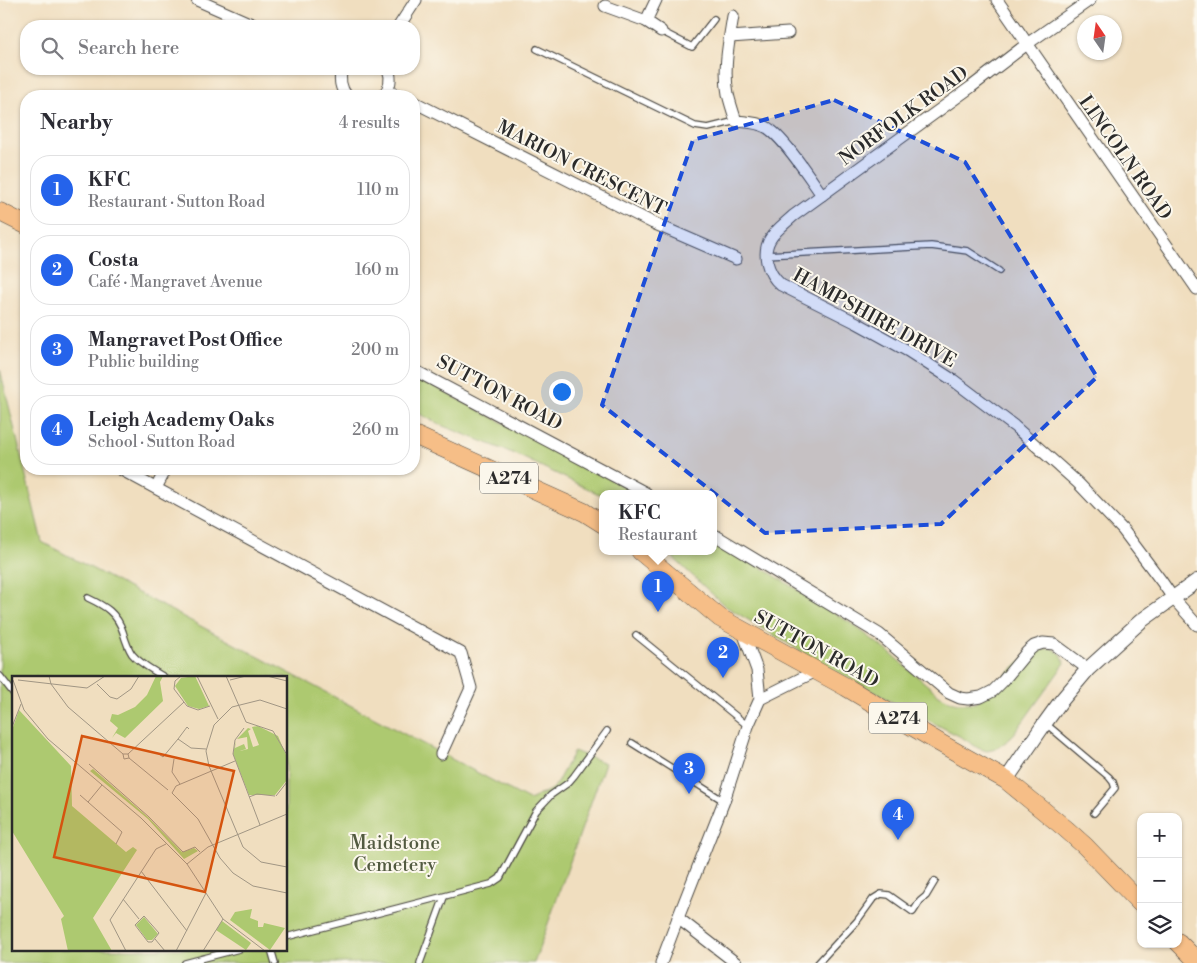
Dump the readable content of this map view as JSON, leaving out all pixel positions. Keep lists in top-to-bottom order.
{
  "streets": {
    "main road": ["SUTTON ROAD", "A274"],
    "street": [
      "NORFOLK ROAD",
      "LINCOLN ROAD",
      "MARION CRESCENT",
      "HAMPSHIRE DRIVE"
    ]
  },
  "crossings": [
    ["NORFOLK ROAD", "LINCOLN ROAD"],
    ["NORFOLK ROAD", "HAMPSHIRE DRIVE"]
  ],
  "parks": ["Maidstone Cemetery"],
  "north": "top",
  "page": {
    "search": "Search here",
    "heading": ["Nearby", "4 results"],
    "list": [
      {
        "mark": "1",
        "name": "KFC",
        "note": "Restaurant · Sutton Road",
        "value": "110 m"
      },
      {
        "mark": "2",
        "name": "Costa",
        "note": "Café · Mangravet Avenue",
        "value": "160 m"
      },
      {
        "mark": "3",
        "name": "Mangravet Post Office",
        "note": "Public building",
        "value": "200 m"
      },
      {
        "mark": "4",
        "name": "Leigh Academy Oaks",
        "note": "School · Sutton Road",
        "value": "260 m"
      }
    ],
    "popup": ["KFC", "Restaurant"],
    "pins": [
      "1",
      "2",
      "3",
      "4"
    ],
    "map_buttons": ["+", "−"]
  }
}
